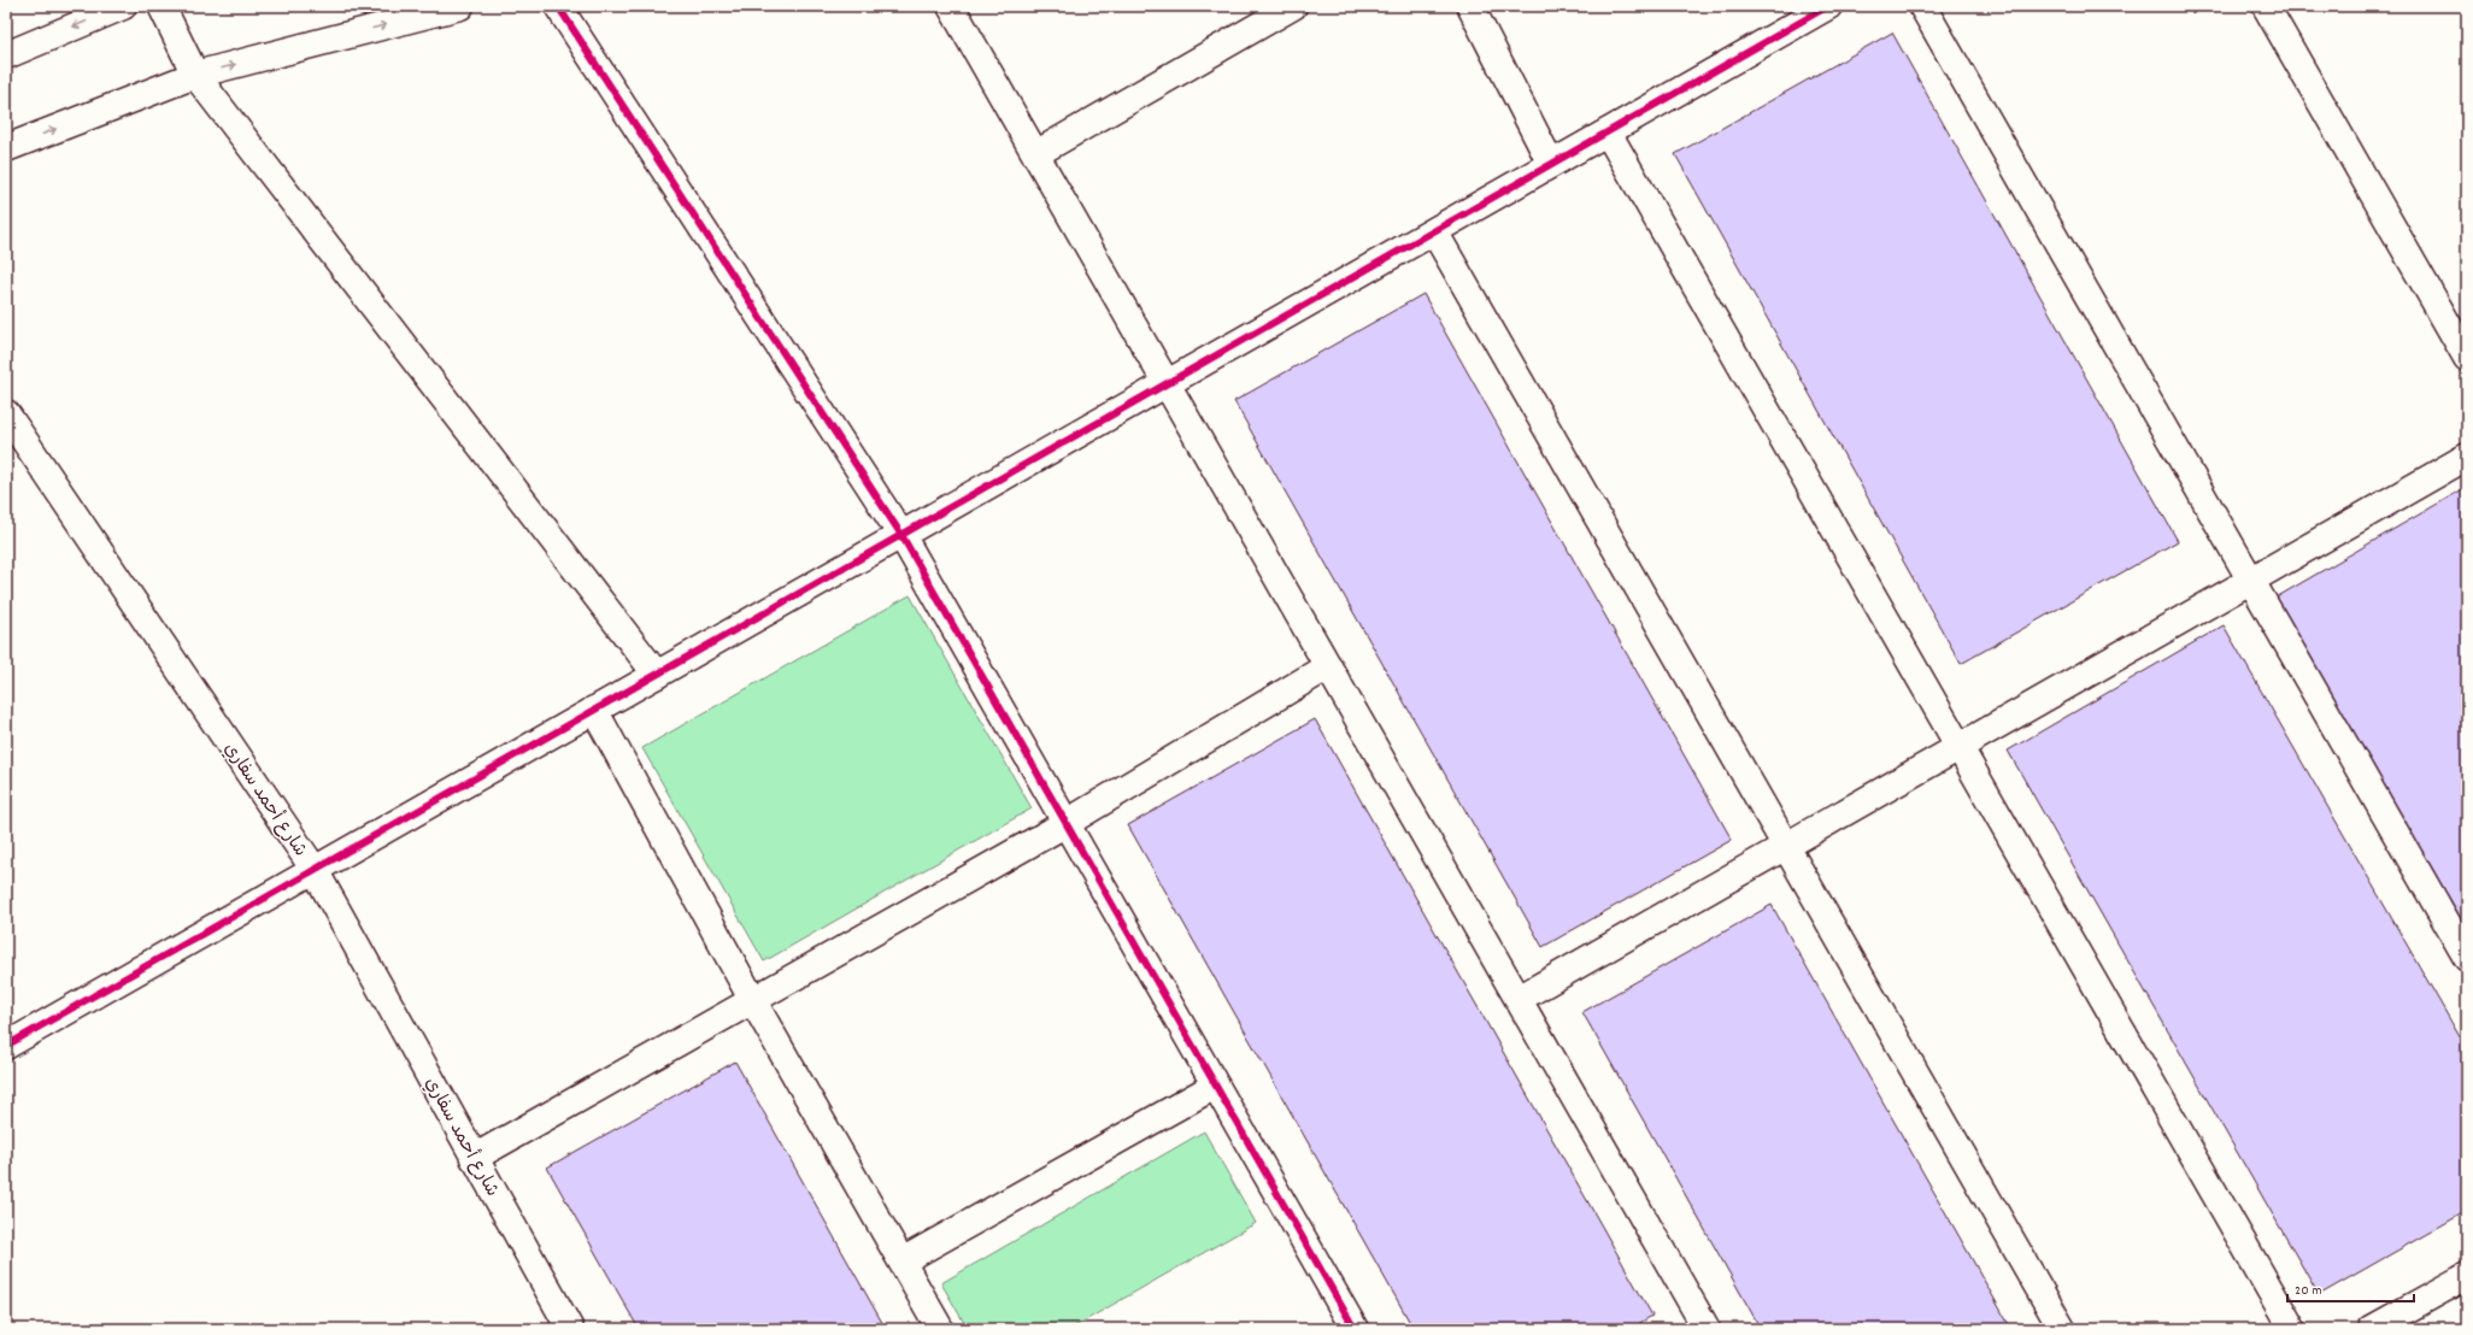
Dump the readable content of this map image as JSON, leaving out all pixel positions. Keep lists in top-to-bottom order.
{
  "streets": {
    "street": ["شارع أحمد سفاري"]
  },
  "scale_bar": "20 m"
}
